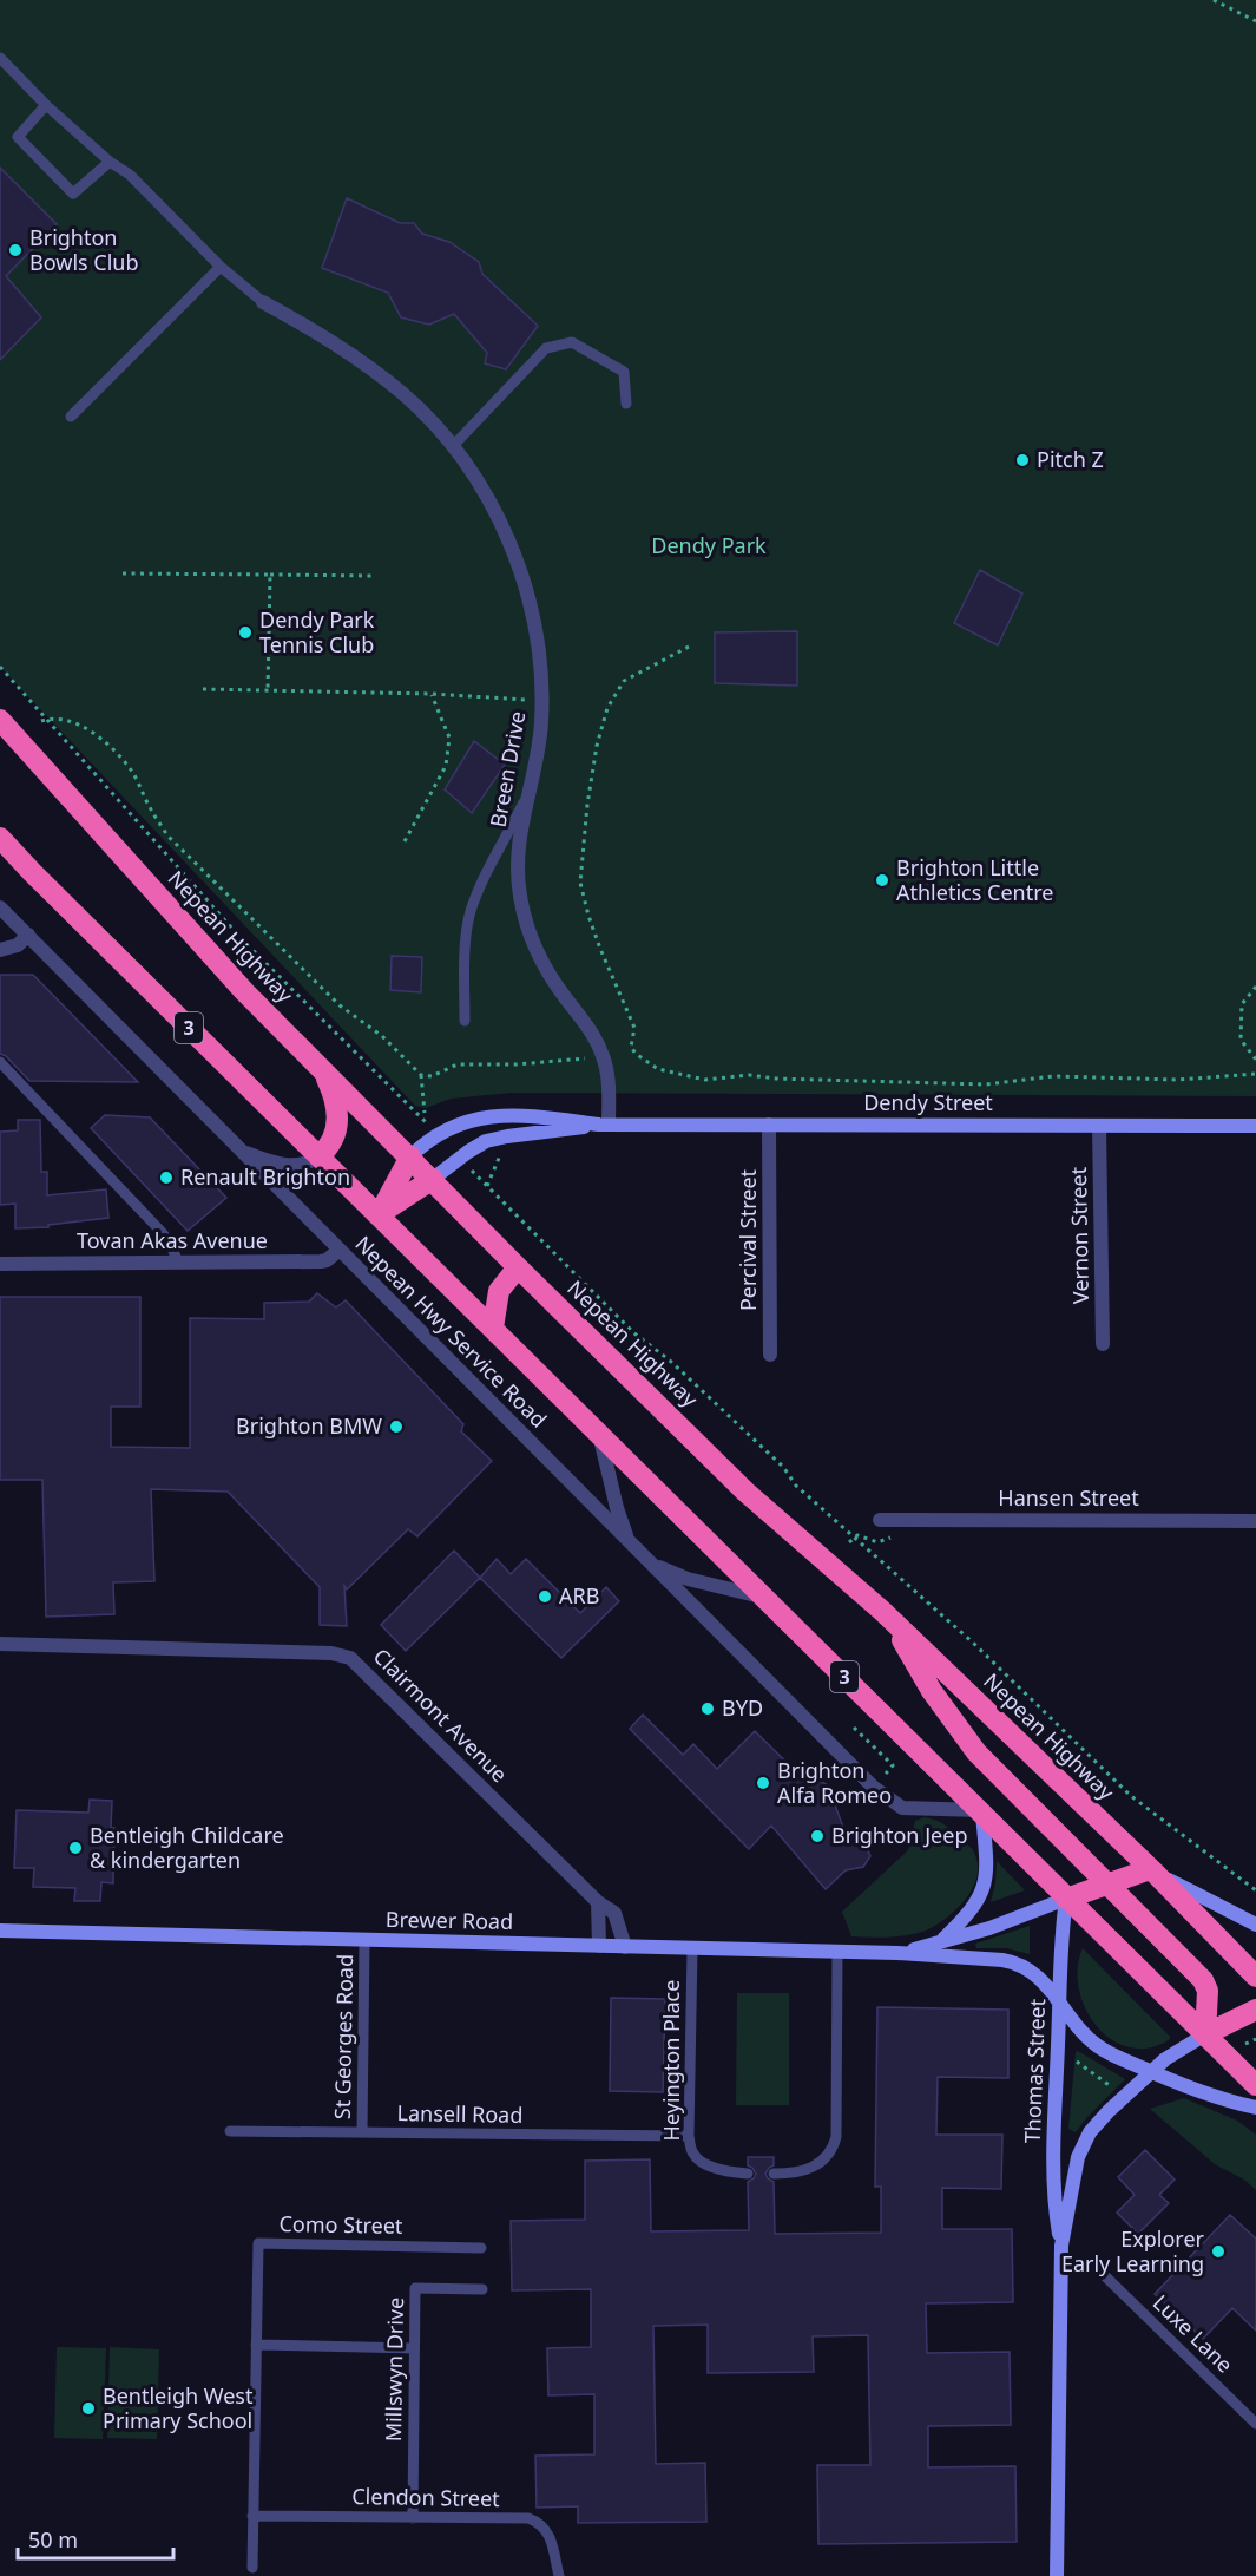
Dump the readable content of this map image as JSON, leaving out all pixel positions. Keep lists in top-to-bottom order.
{
  "streets": {
    "highway": ["Nepean Highway", "3"],
    "street": [
      "Breen Drive",
      "Dendy Street",
      "Vernon Street",
      "Percival Street",
      "Tovan Akas Avenue",
      "Nepean Hwy Service Road",
      "Hansen Street",
      "Clairmont Avenue",
      "Brewer Road",
      "Thomas Street"
    ],
    "lane": [
      "St Georges Road",
      "Heyington Place",
      "Lansell Road",
      "Como Street",
      "Luxe Lane",
      "Millswyn Drive",
      "Clendon Street"
    ]
  },
  "crossings": [
    ["Breen Drive", "Dendy Street"],
    ["Nepean Highway", "Dendy Street"],
    ["3", "Nepean Hwy Service Road"],
    ["3", "Brewer Road"],
    ["3", "Thomas Street"],
    ["Dendy Street", "Vernon Street"],
    ["Dendy Street", "Percival Street"],
    ["Tovan Akas Avenue", "Nepean Hwy Service Road"],
    ["Clairmont Avenue", "Brewer Road"],
    ["Brewer Road", "St Georges Road"],
    ["Brewer Road", "Heyington Place"],
    ["Brewer Road", "Thomas Street"],
    ["St Georges Road", "Lansell Road"],
    ["Heyington Place", "Lansell Road"],
    ["Thomas Street", "Luxe Lane"],
    ["Como Street", "Clendon Street"],
    ["Millswyn Drive", "Clendon Street"]
  ],
  "parks": ["Dendy Park"],
  "places": [
    "Brighton Bowls Club",
    "Pitch Z",
    "Dendy Park Tennis Club",
    "Brighton Little Athletics Centre",
    "Renault Brighton",
    "Brighton BMW",
    "ARB",
    "BYD",
    "Brighton Alfa Romeo",
    "Brighton Jeep",
    "Bentleigh Childcare & kindergarten",
    "Explorer Early Learning",
    "Bentleigh West Primary School"
  ],
  "scale_bar": "50 m"
}
